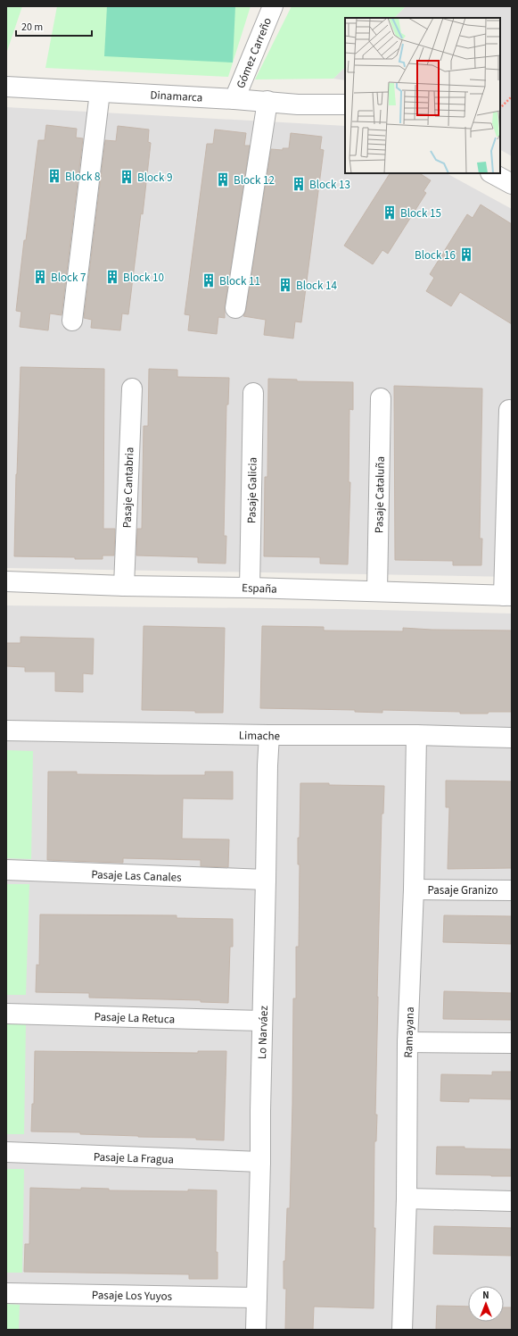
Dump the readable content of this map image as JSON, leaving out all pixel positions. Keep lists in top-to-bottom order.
{
  "streets": {
    "street": [
      "Gómez Carreño",
      "Dinamarca",
      "Pasaje Cantabria",
      "Pasaje Galicia",
      "Pasaje Cataluña",
      "España",
      "Limache",
      "Pasaje Las Canales",
      "Pasaje Granizo",
      "Pasaje La Retuca",
      "Lo Narváez",
      "Ramayana",
      "Pasaje La Fragua",
      "Pasaje Los Yuyos"
    ]
  },
  "crossings": [
    ["Gómez Carreño", "Dinamarca"],
    ["Pasaje Cantabria", "España"],
    ["Pasaje Galicia", "España"],
    ["Pasaje Cataluña", "España"],
    ["Limache", "Lo Narváez"],
    ["Limache", "Ramayana"],
    ["Pasaje Las Canales", "Lo Narváez"],
    ["Pasaje Granizo", "Ramayana"],
    ["Pasaje La Retuca", "Lo Narváez"],
    ["Lo Narváez", "Pasaje La Fragua"],
    ["Lo Narváez", "Pasaje Los Yuyos"]
  ],
  "places": {
    "building": [
      "Block 8",
      "Block 9",
      "Block 12",
      "Block 13",
      "Block 15",
      "Block 16",
      "Block 7",
      "Block 10",
      "Block 11",
      "Block 14"
    ]
  },
  "scale_bar": "20 m",
  "north": "top"
}
